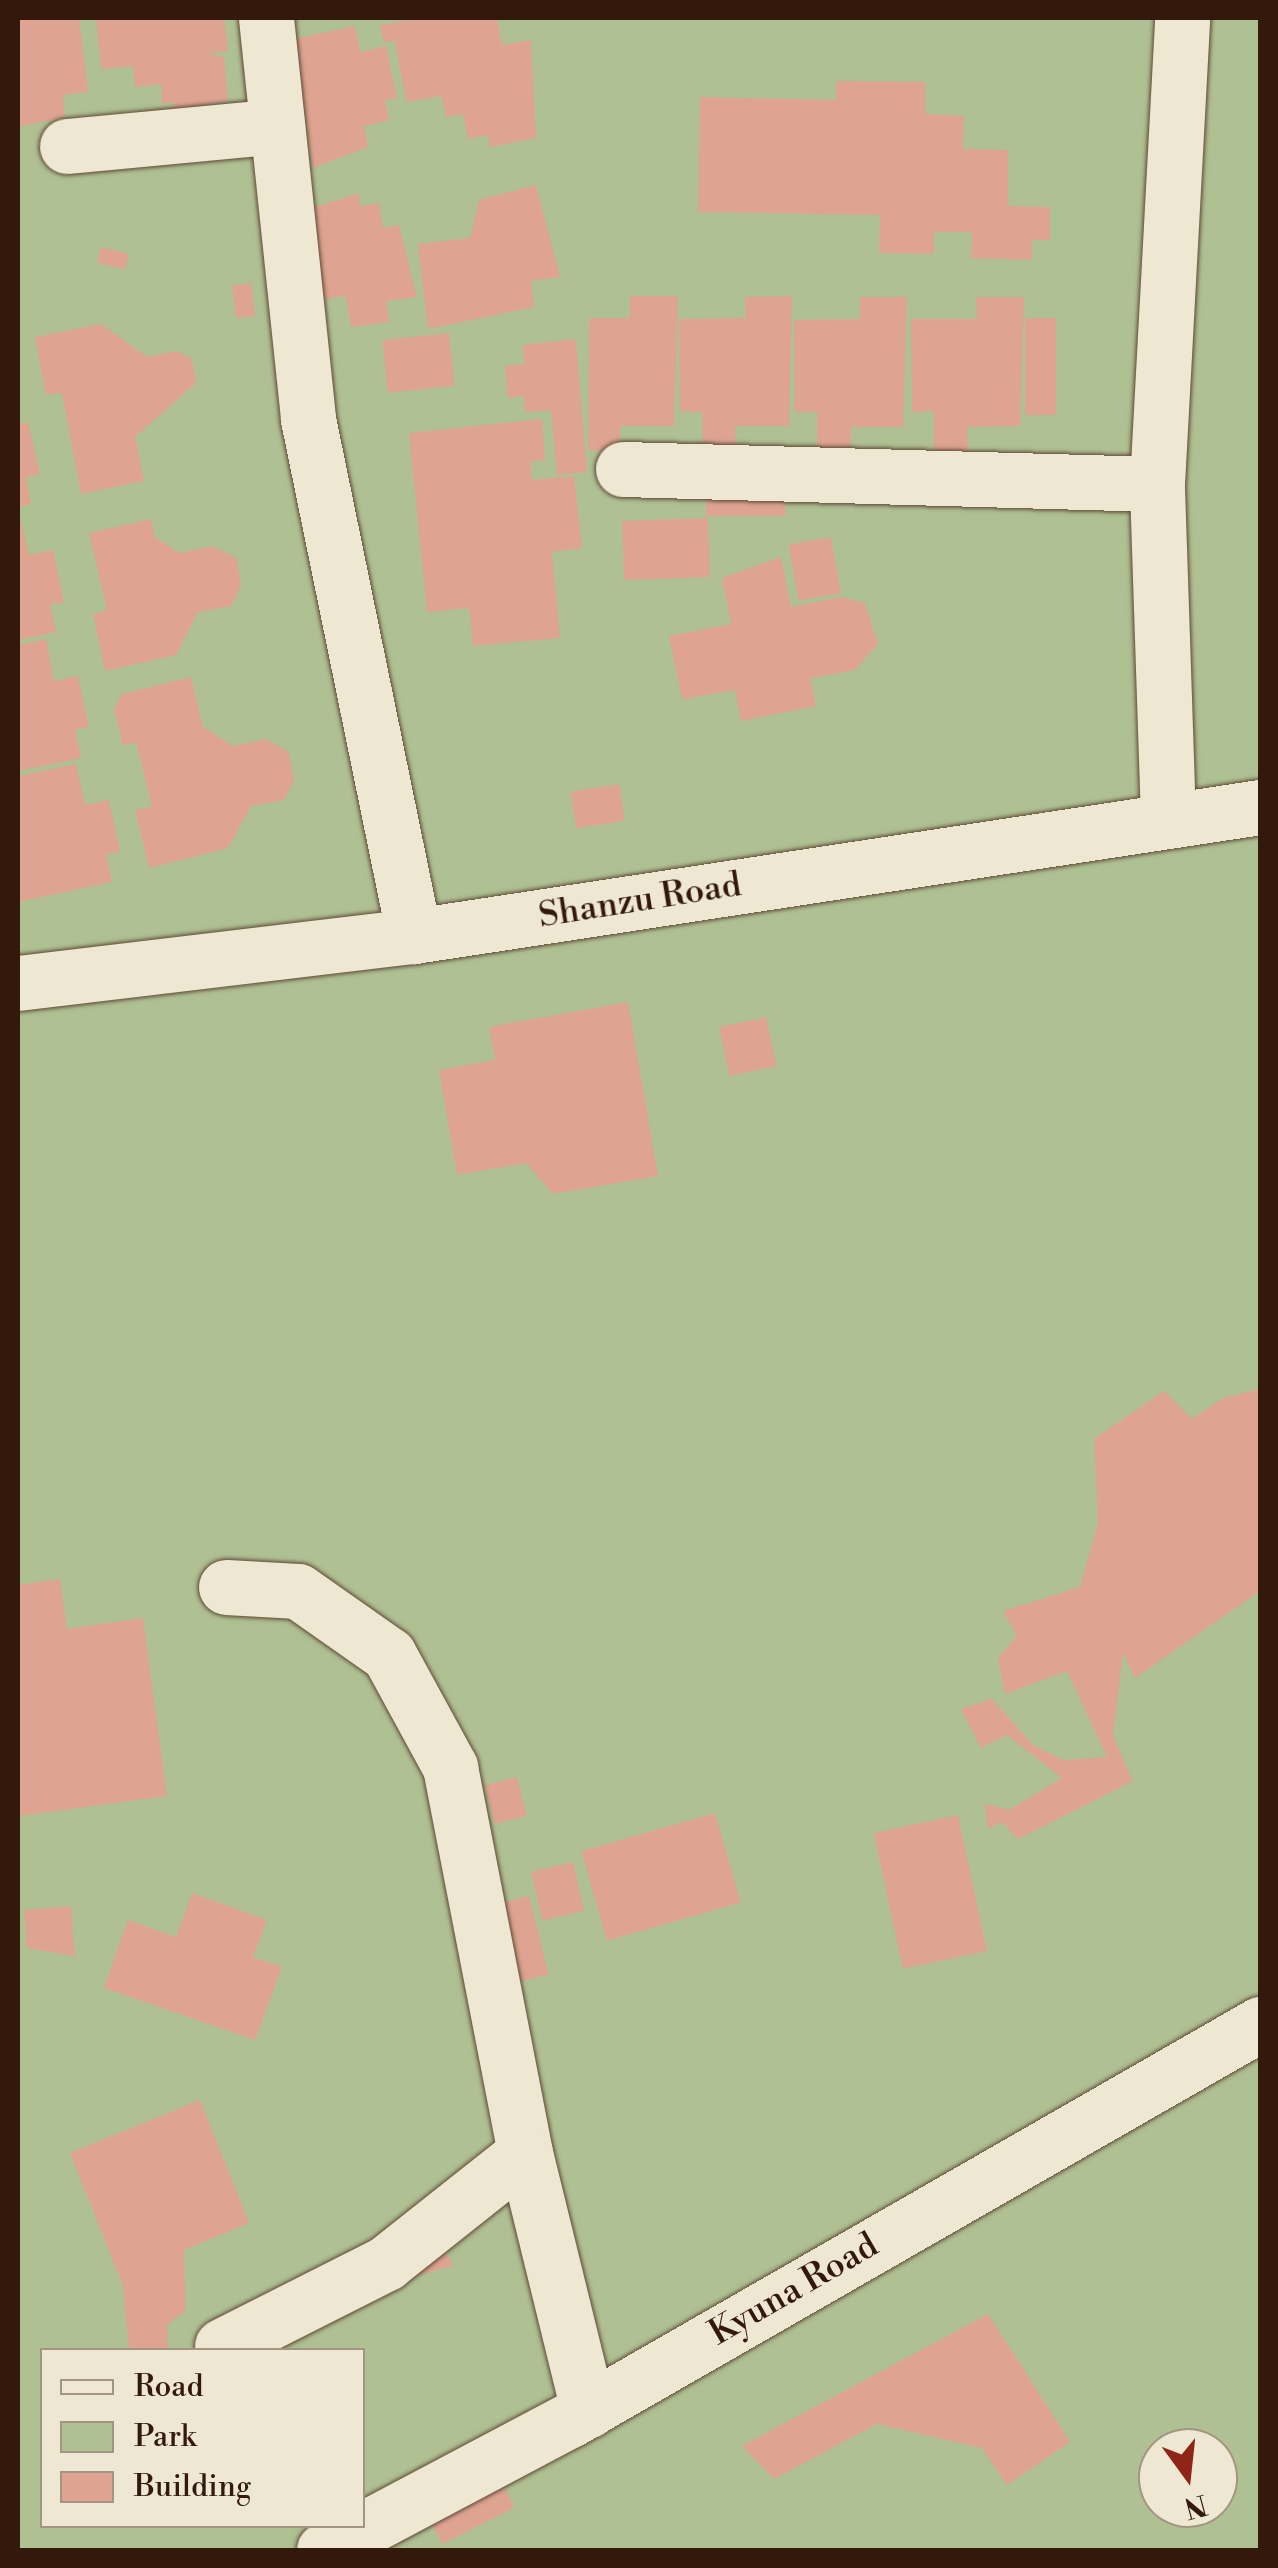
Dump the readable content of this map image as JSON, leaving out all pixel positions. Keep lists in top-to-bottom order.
{
  "streets": {
    "street": ["Shanzu Road", "Kyuna Road"]
  },
  "legend": ["Road", "Park", "Building"],
  "north": "bottom"
}
